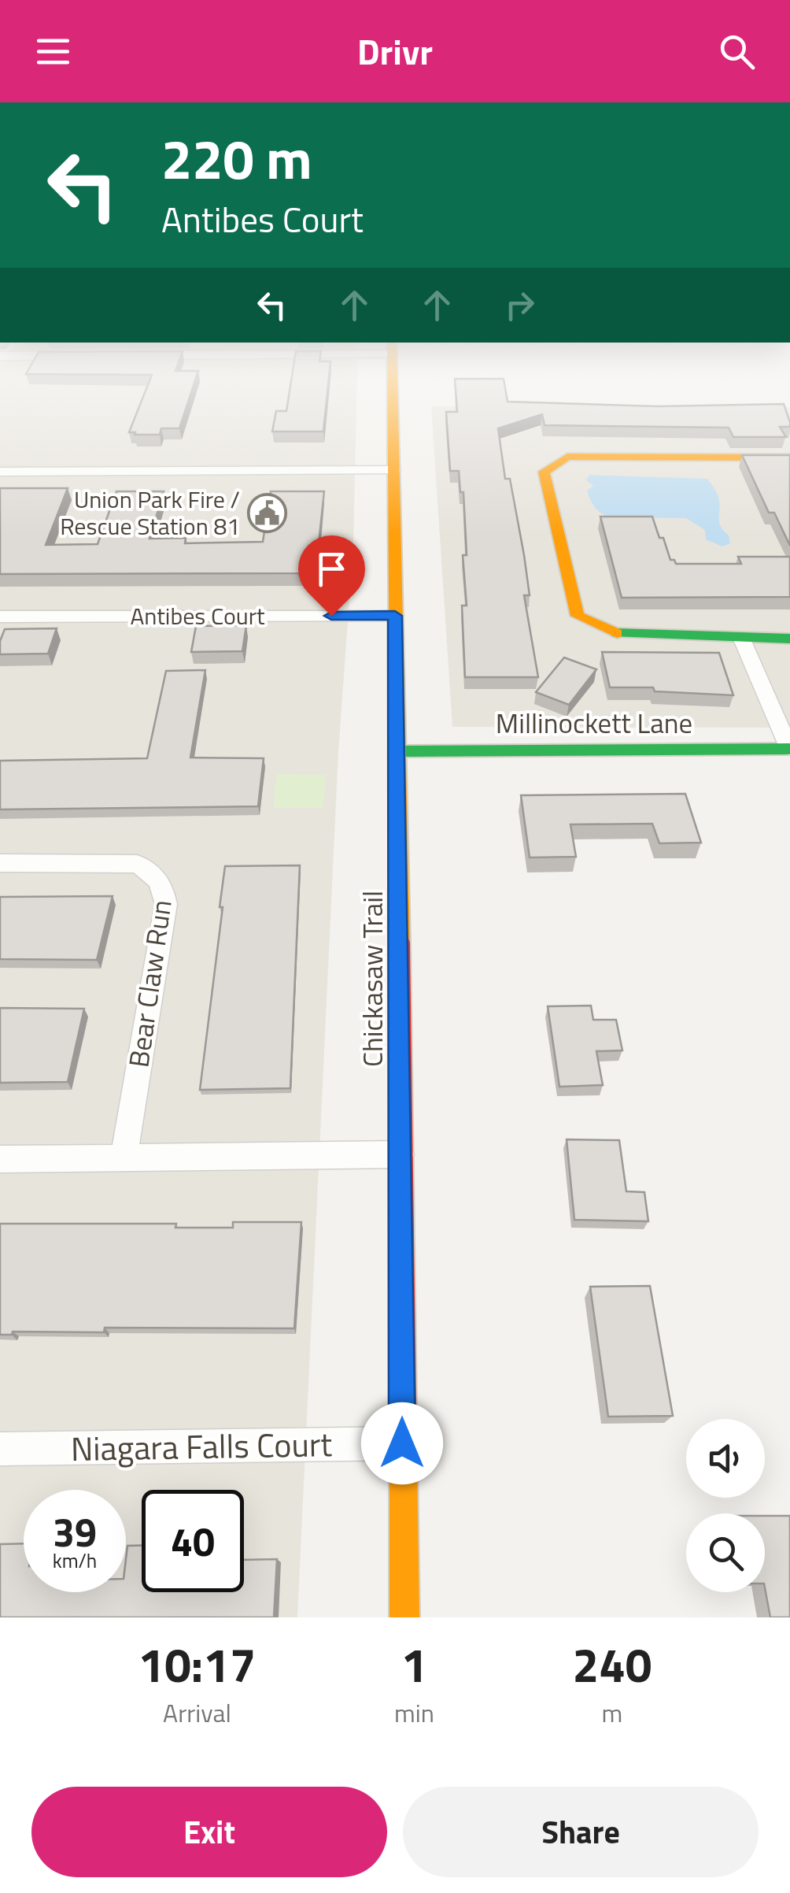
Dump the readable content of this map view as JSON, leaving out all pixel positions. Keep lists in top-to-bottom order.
{
  "streets": {
    "street": [
      "Antibes Court",
      "Millinockett Lane",
      "Chickasaw Trail",
      "Bear Claw Run",
      "Niagara Falls Court"
    ]
  },
  "crossings": [
    ["Antibes Court", "Chickasaw Trail"],
    ["Millinockett Lane", "Chickasaw Trail"],
    ["Chickasaw Trail", "Niagara Falls Court"]
  ],
  "places": {
    "public building": ["Union Park Fire / Rescue Station 81"]
  },
  "page": {
    "header": "Drivr",
    "turn": ["220 m", "Antibes Court"],
    "speed": "39 km/h",
    "limit": "40",
    "eta": [
      "10:17",
      "Arrival",
      "1",
      "min",
      "240",
      "m"
    ],
    "buttons": ["Exit", "Share"]
  }
}
